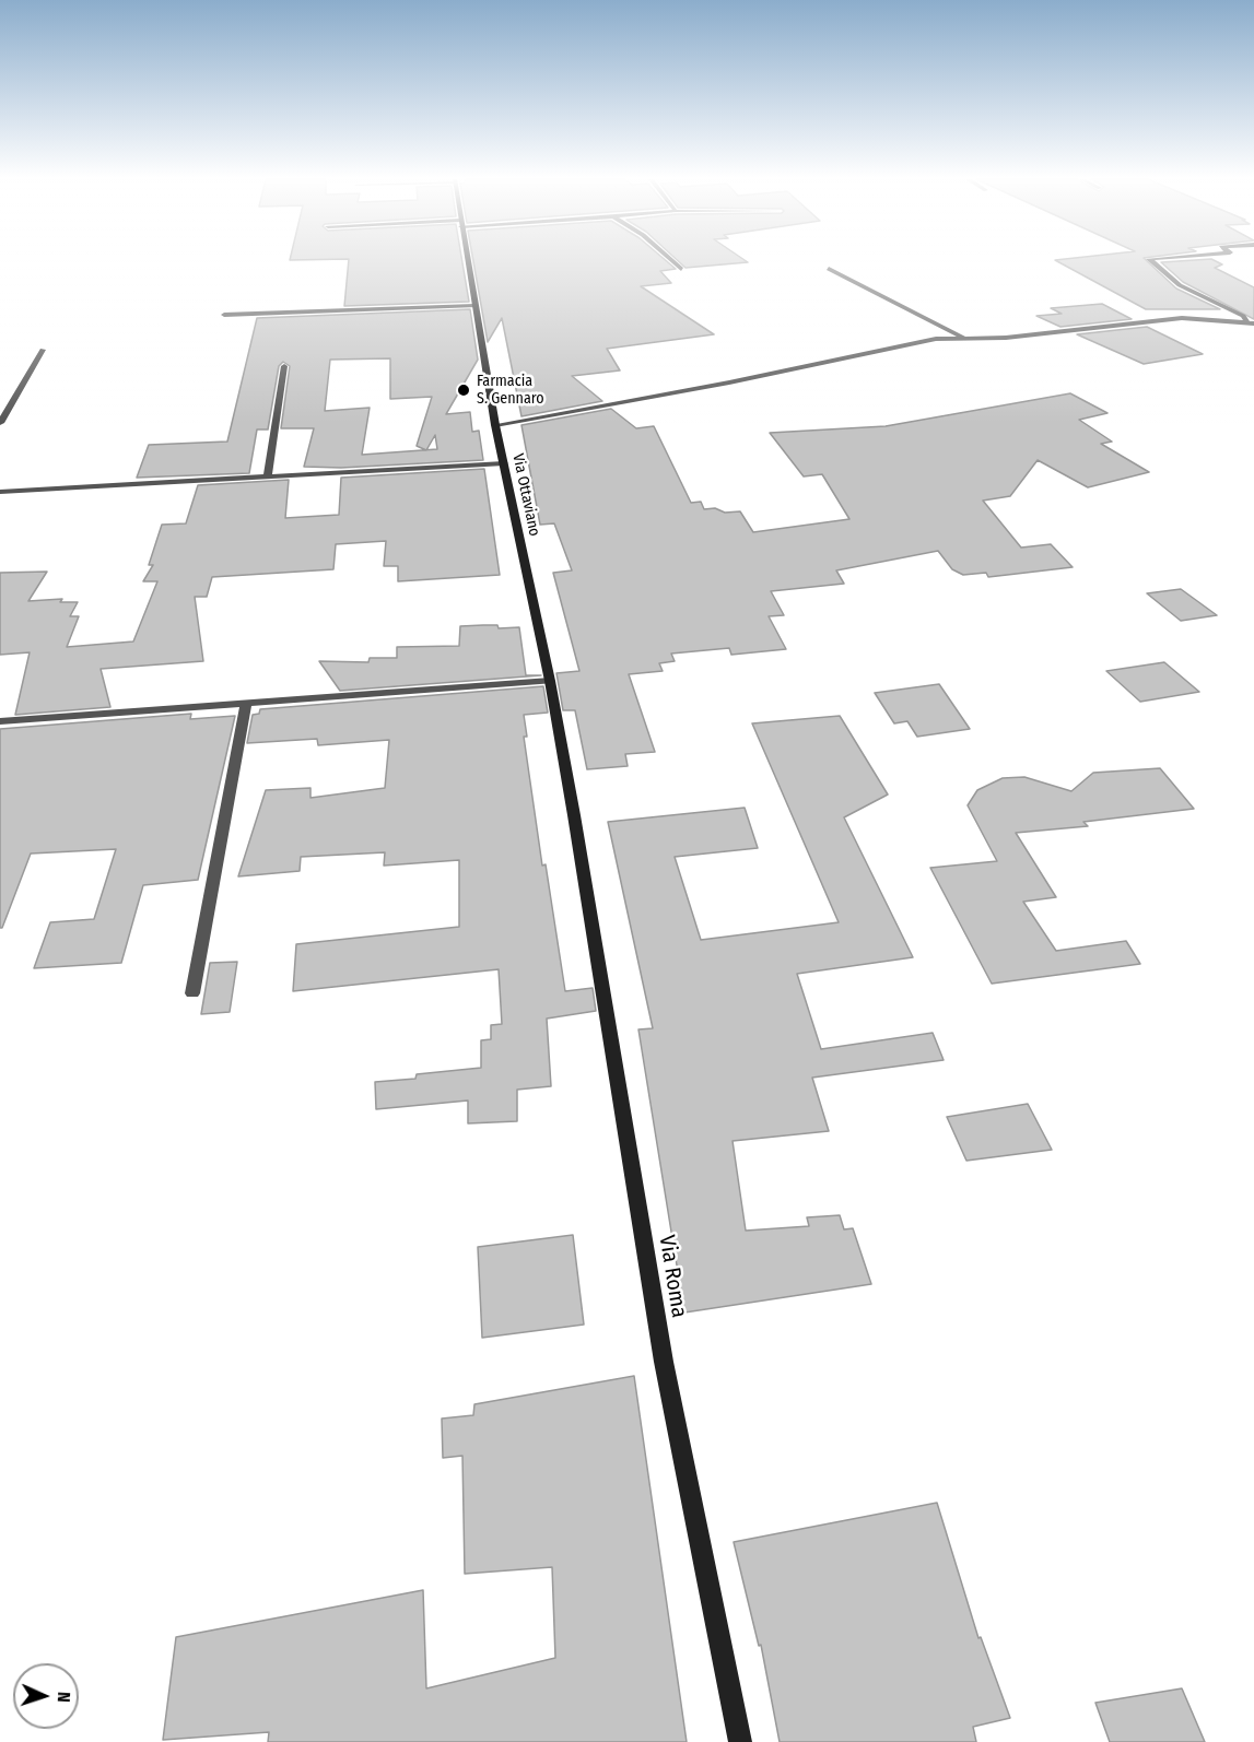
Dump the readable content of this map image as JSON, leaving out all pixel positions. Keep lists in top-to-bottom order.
{
  "streets": {
    "main road": ["Via Ottaviano", "Via Roma"]
  },
  "crossings": [
    ["Via Ottaviano", "Via Roma"]
  ],
  "places": ["Farmacia S. Gennaro"],
  "north": "right"
}
